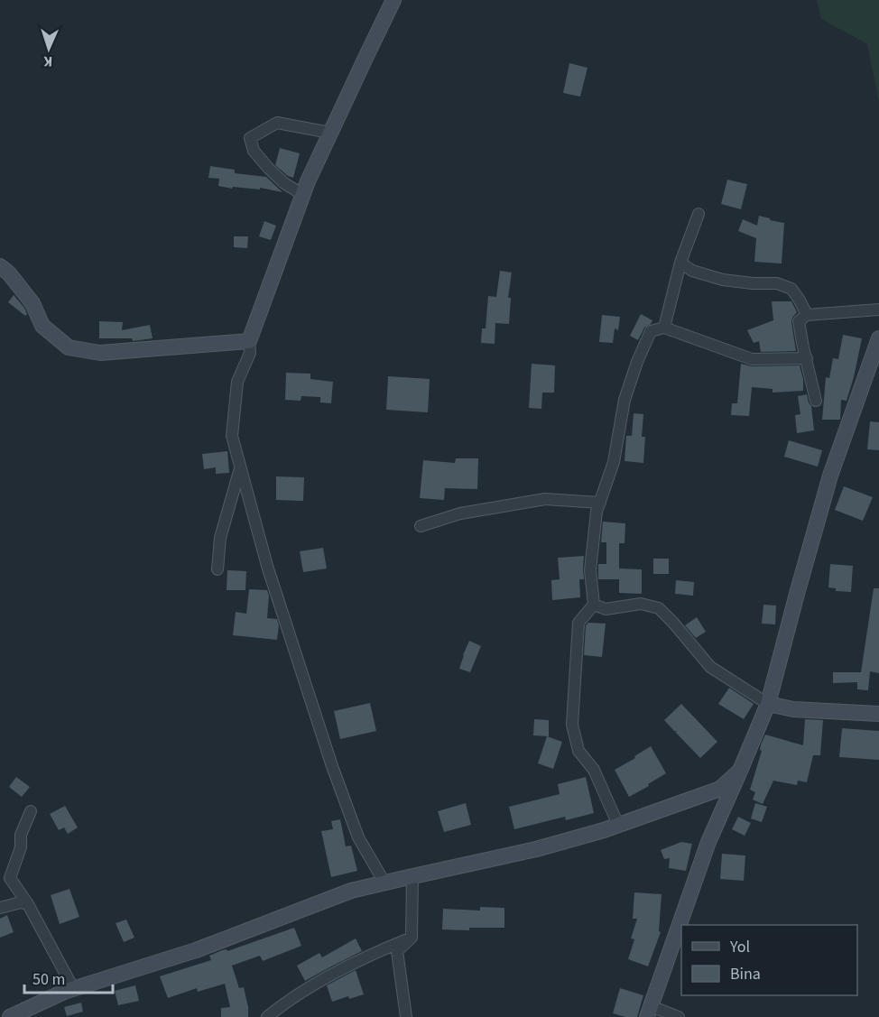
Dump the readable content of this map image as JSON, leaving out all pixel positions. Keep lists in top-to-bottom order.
{
  "legend": ["Yol", "Bina"],
  "scale_bar": "50 m",
  "north": "bottom"
}
